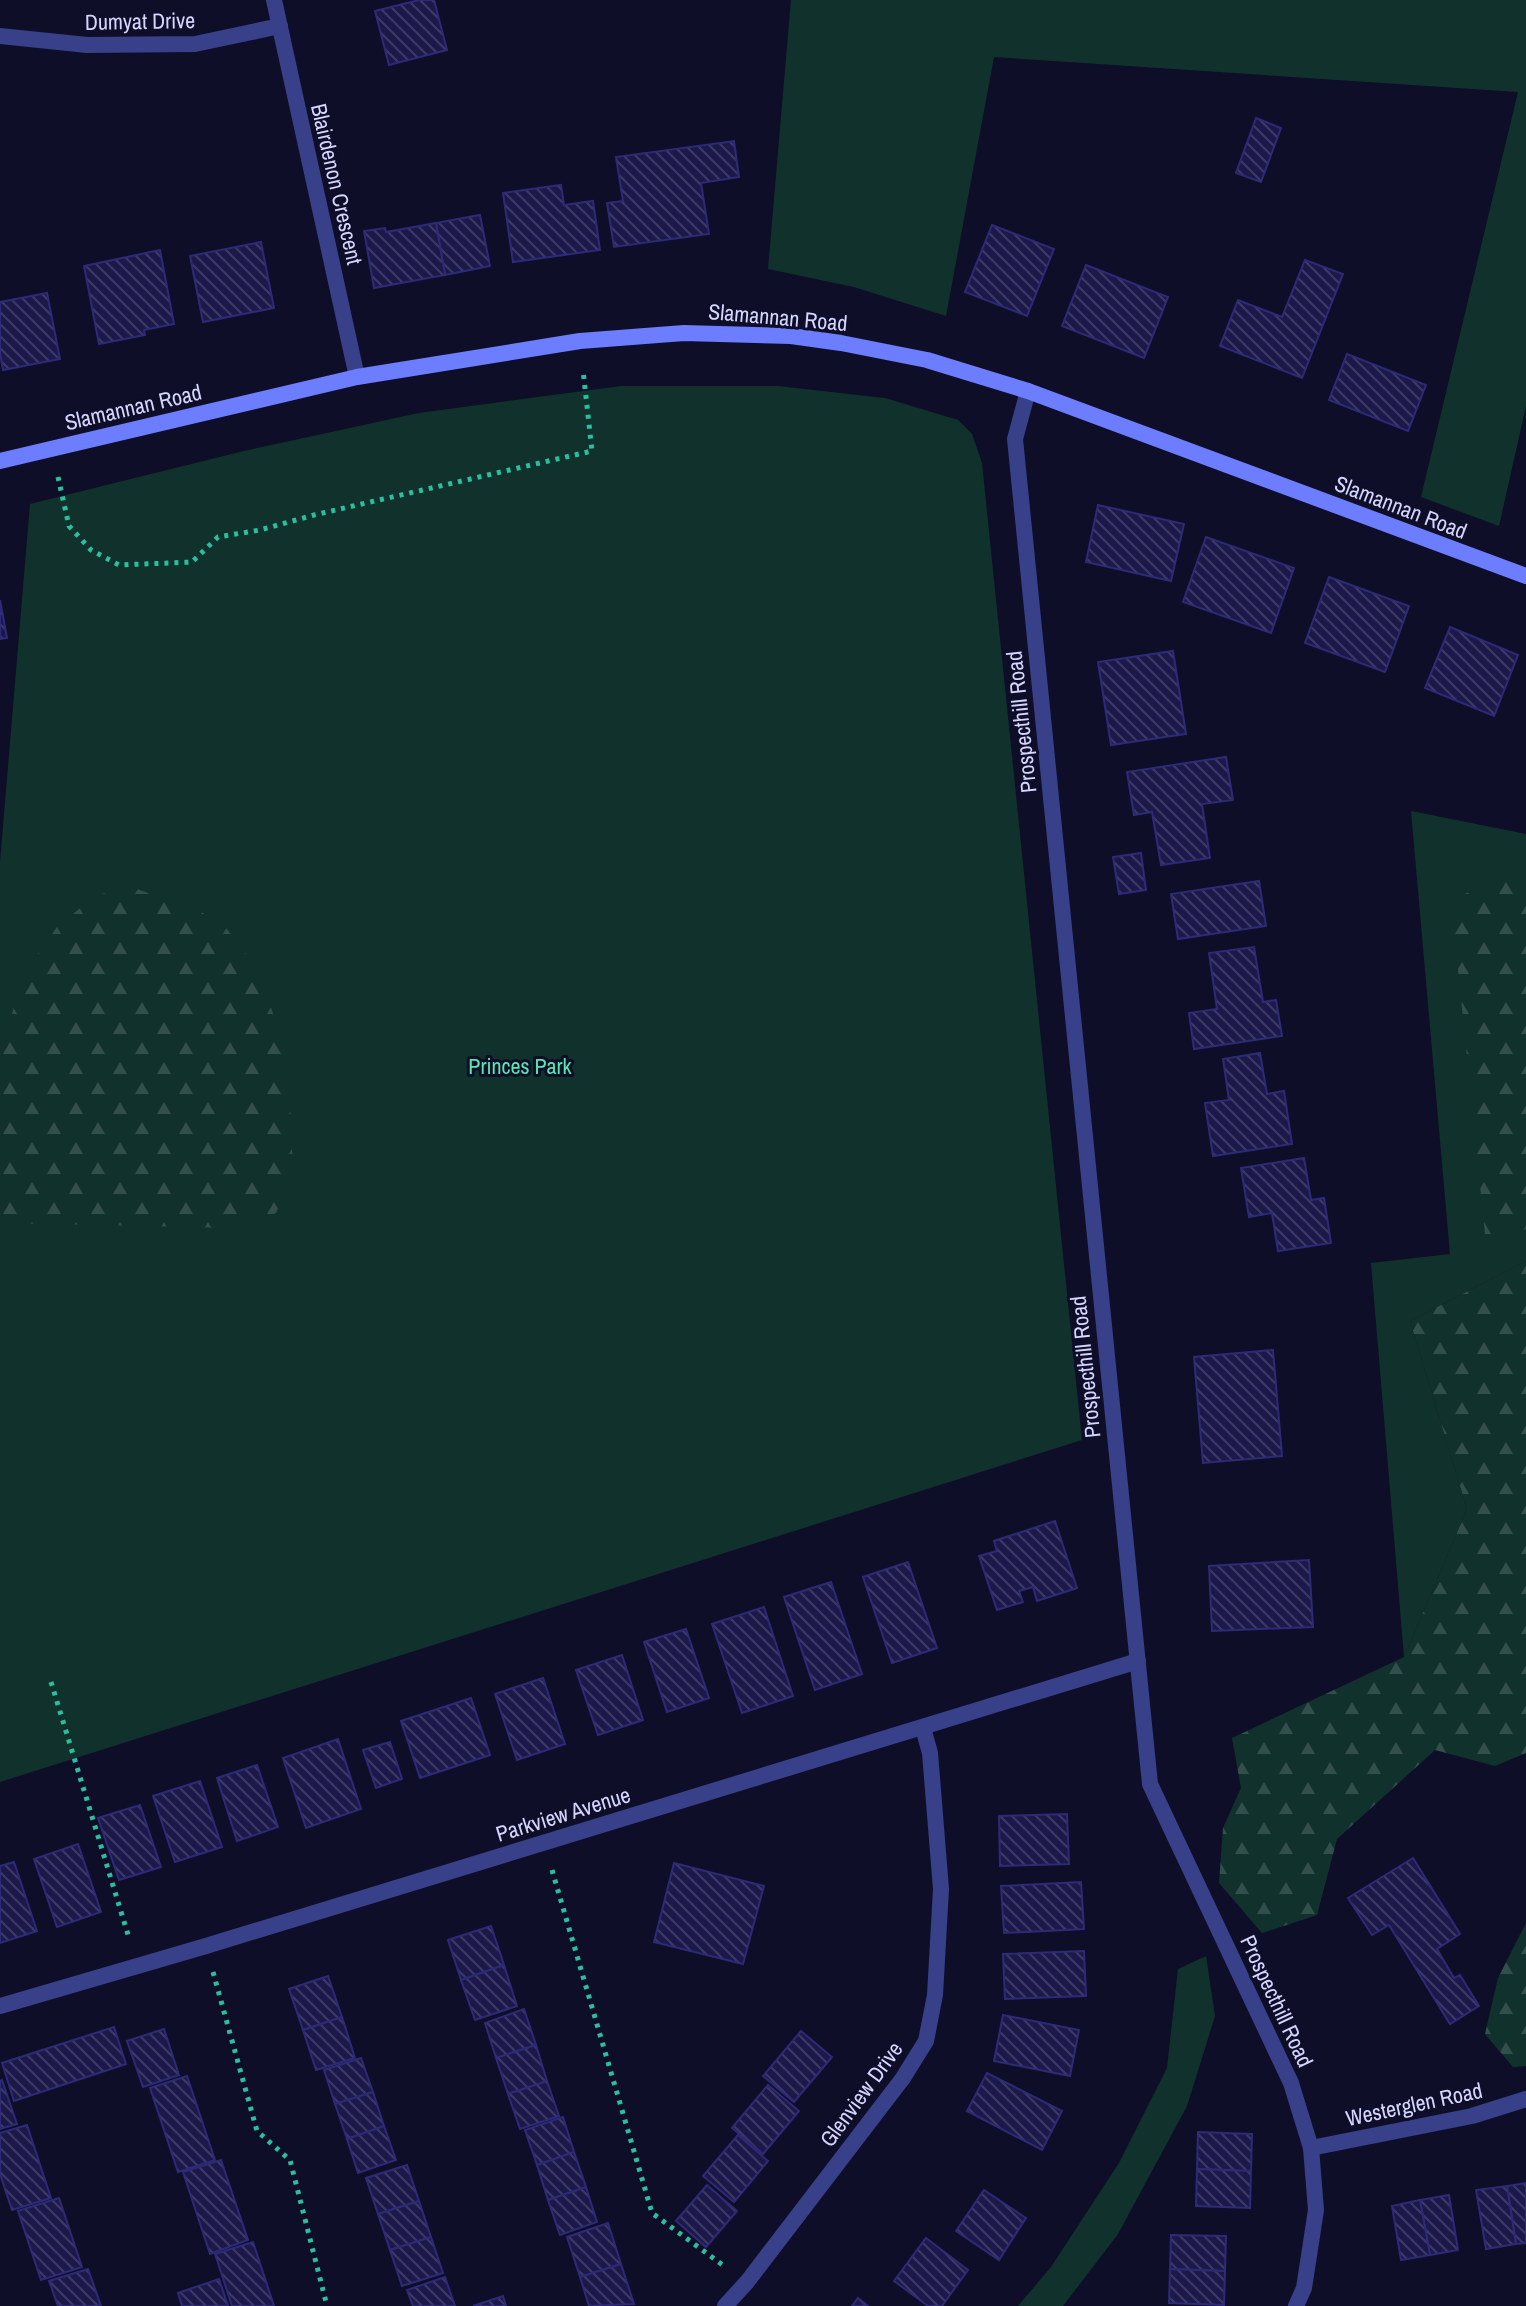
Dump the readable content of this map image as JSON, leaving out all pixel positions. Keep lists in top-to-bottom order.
{
  "streets": {
    "main road": ["Slamannan Road"],
    "street": [
      "Dumyat Drive",
      "Blairdenon Crescent",
      "Prospecthill Road",
      "Parkview Avenue",
      "Glenview Drive",
      "Westerglen Road"
    ]
  },
  "crossings": [
    ["Dumyat Drive", "Blairdenon Crescent"],
    ["Blairdenon Crescent", "Slamannan Road"],
    ["Slamannan Road", "Prospecthill Road"],
    ["Prospecthill Road", "Parkview Avenue"],
    ["Prospecthill Road", "Westerglen Road"],
    ["Parkview Avenue", "Glenview Drive"]
  ],
  "parks": ["Princes Park"]
}
